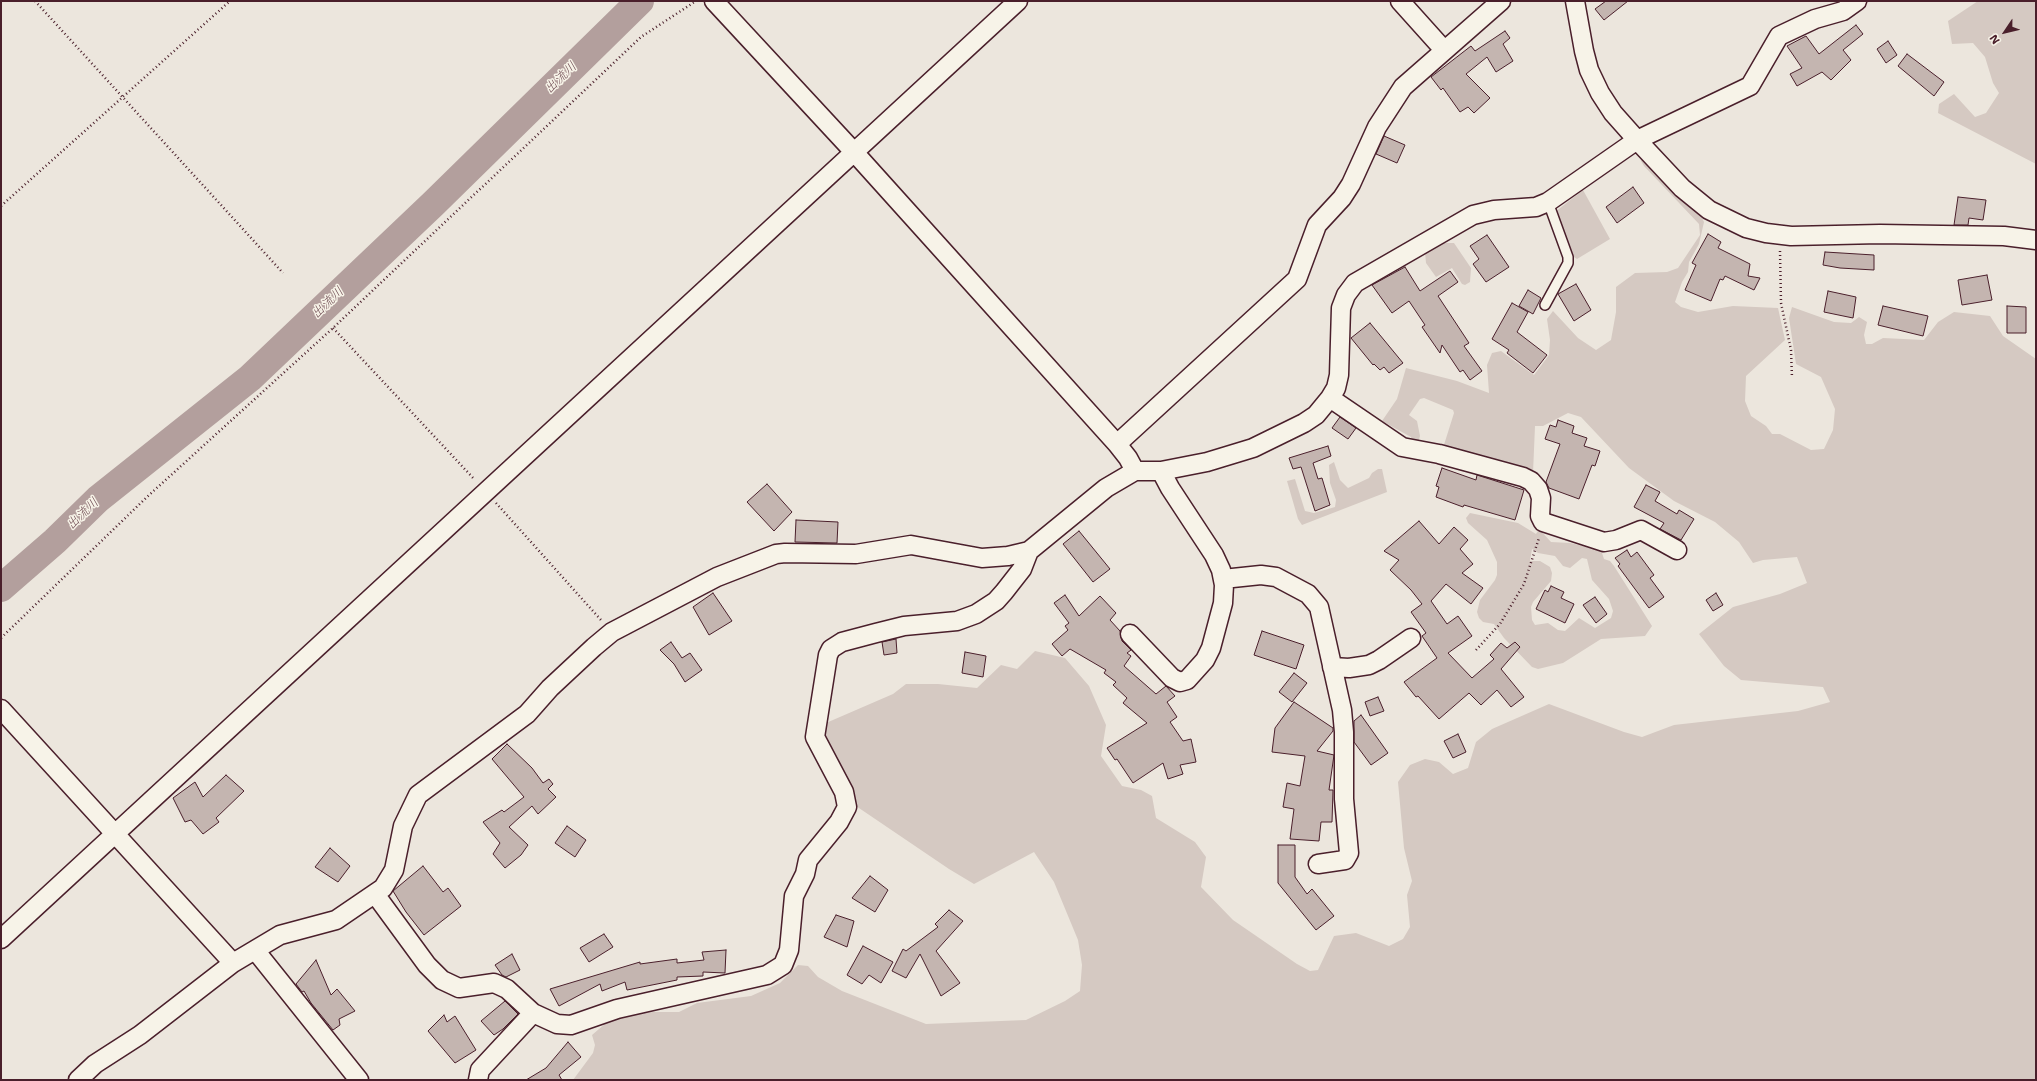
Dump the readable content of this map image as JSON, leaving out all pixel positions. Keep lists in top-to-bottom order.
{
  "water": ["出流川"],
  "north": "bottom left"
}
